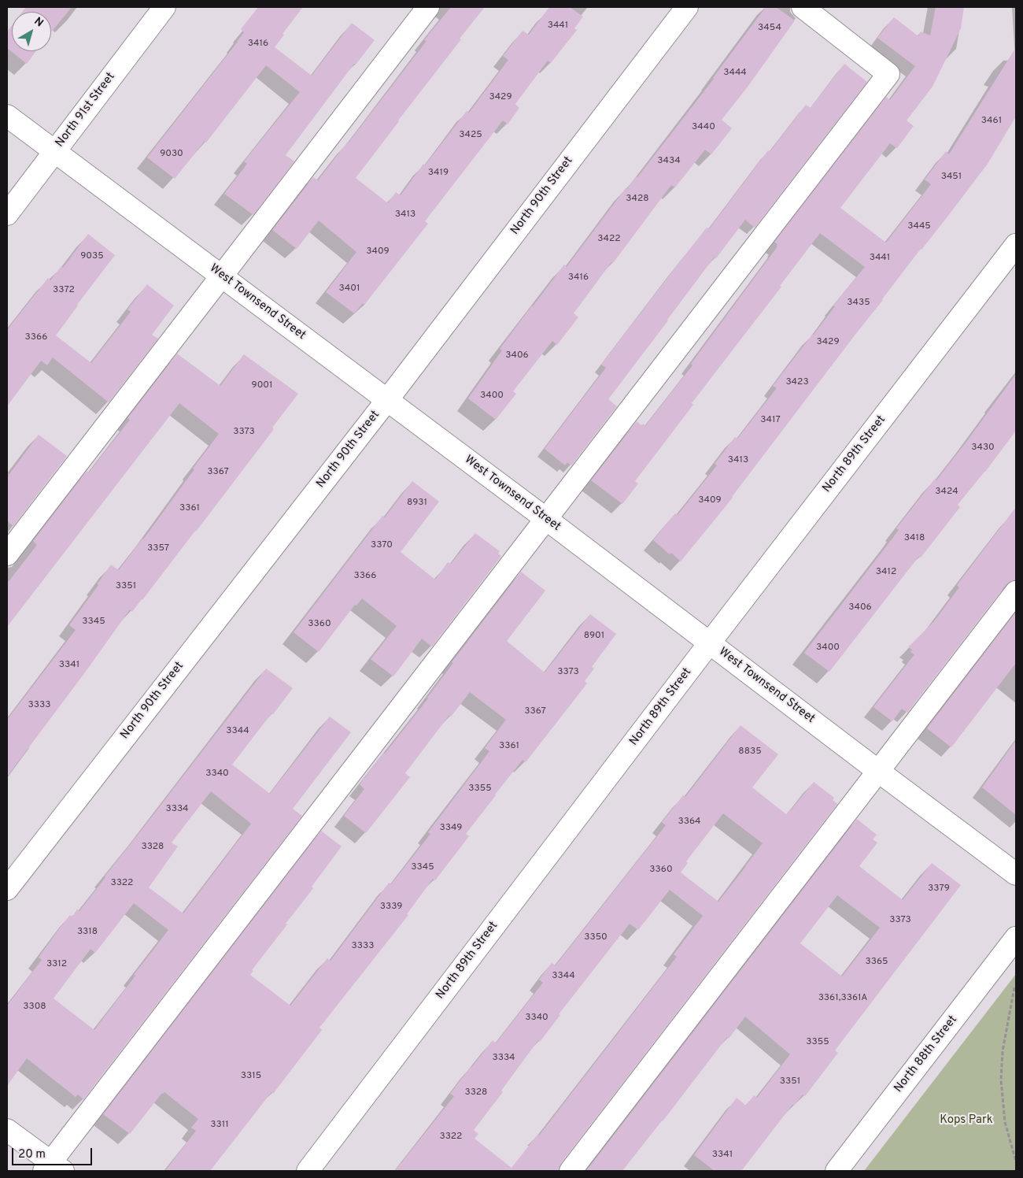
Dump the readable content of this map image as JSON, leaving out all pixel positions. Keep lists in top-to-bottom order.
{
  "streets": {
    "street": [
      "North 91st Street",
      "North 90th Street",
      "West Townsend Street",
      "North 89th Street",
      "North 88th Street"
    ]
  },
  "crossings": [
    ["North 91st Street", "West Townsend Street"],
    ["North 90th Street", "West Townsend Street"],
    ["West Townsend Street", "North 89th Street"]
  ],
  "parks": ["Kops Park"],
  "house_numbers": [
    "3441",
    "3454",
    "3416",
    "3444",
    "3429",
    "3461",
    "3440",
    "3425",
    "9030",
    "3434",
    "3419",
    "3451",
    "3428",
    "3413",
    "3445",
    "3422",
    "3409",
    "9035",
    "3441",
    "3416",
    "3401",
    "3372",
    "3435",
    "3366",
    "3429",
    "3406",
    "3423",
    "9001",
    "3400",
    "3417",
    "3373",
    "3430",
    "3413",
    "3367",
    "3424",
    "3409",
    "8931",
    "3361",
    "3418",
    "3370",
    "3357",
    "3412",
    "3366",
    "3351",
    "3406",
    "3345",
    "3360",
    "8901",
    "3400",
    "3341",
    "3373",
    "3333",
    "3367",
    "3344",
    "3361",
    "8835",
    "3340",
    "3355",
    "3334",
    "3364",
    "3349",
    "3328",
    "3345",
    "3360",
    "3322",
    "3379",
    "3339",
    "3373",
    "3318",
    "3350",
    "3333",
    "3365",
    "3312",
    "3344",
    "3361,3361A",
    "3308",
    "3340",
    "3355",
    "3334",
    "3315",
    "3351",
    "3328",
    "3311",
    "3322",
    "3341"
  ],
  "scale_bar": "20 m",
  "north": "top right"
}
